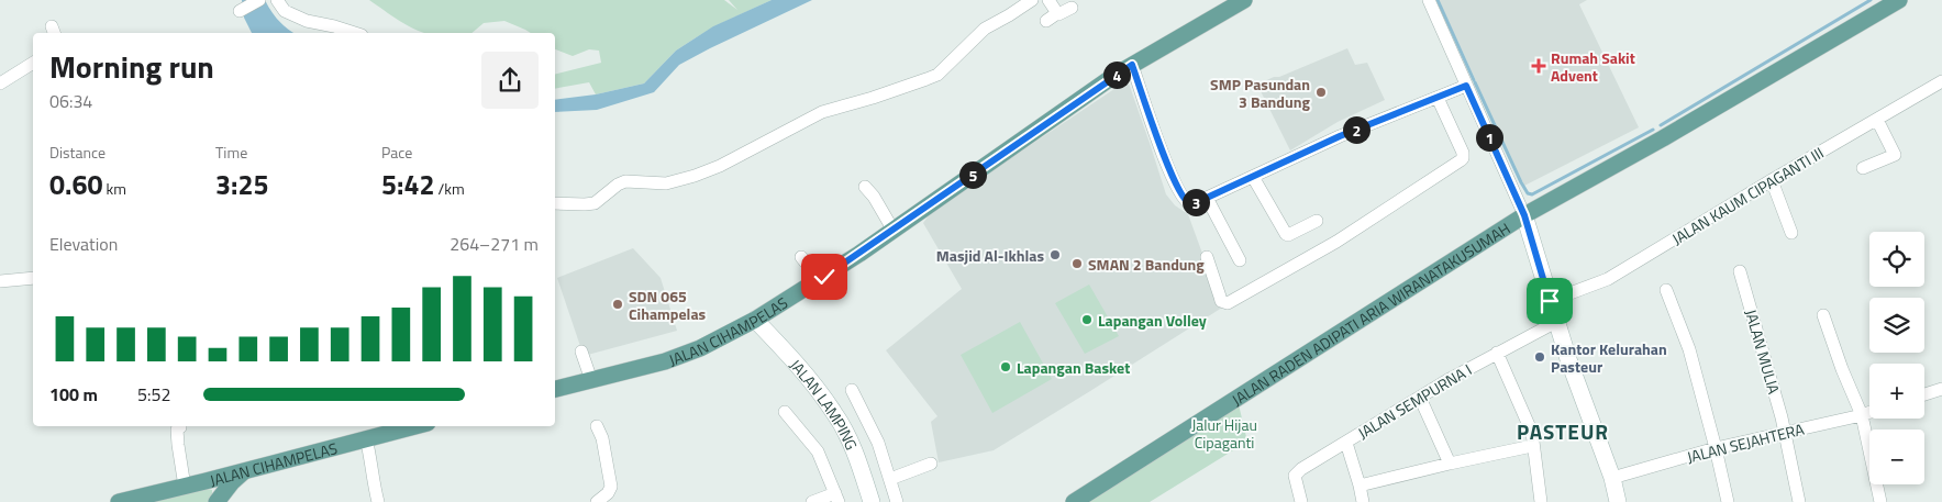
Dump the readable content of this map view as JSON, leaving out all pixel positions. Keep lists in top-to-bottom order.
{
  "streets": {
    "main road": ["JALAN RADEN ADIPATI ARIA WIRANATAKUSUMAH", "JALAN CIHAMPELAS"],
    "street": [
      "JALAN KAUM CIPAGANTI III",
      "JALAN MULIA",
      "JALAN SEMPURNA I",
      "JALAN LAMPING",
      "JALAN SEJAHTERA"
    ]
  },
  "crossings": [
    ["JALAN CIHAMPELAS", "JALAN LAMPING"],
    ["JALAN MULIA", "JALAN SEJAHTERA"]
  ],
  "districts": ["PASTEUR"],
  "parks": ["Jalur Hijau Cipaganti"],
  "places": {
    "health": ["Rumah Sakit Advent"],
    "other": [
      "SMP Pasundan 3 Bandung",
      "Masjid Al-Ikhlas",
      "SMAN 2 Bandung",
      "SDN 065 Cihampelas",
      "Lapangan Volley",
      "Kantor Kelurahan Pasteur",
      "Lapangan Basket"
    ]
  },
  "page": {
    "heading": ["Morning run", "06:34"],
    "pins": [
      "4",
      "2",
      "1",
      "5",
      "3"
    ],
    "stats": [
      ["Distance", "0.60 km"],
      ["Time", "3:25"],
      ["Pace", "5:42 /km"]
    ],
    "chart": ["Elevation", "264–271 m"],
    "map_buttons": ["+", "−"],
    "list": [
      {
        "name": "100 m",
        "note": "5:52"
      }
    ]
  }
}
